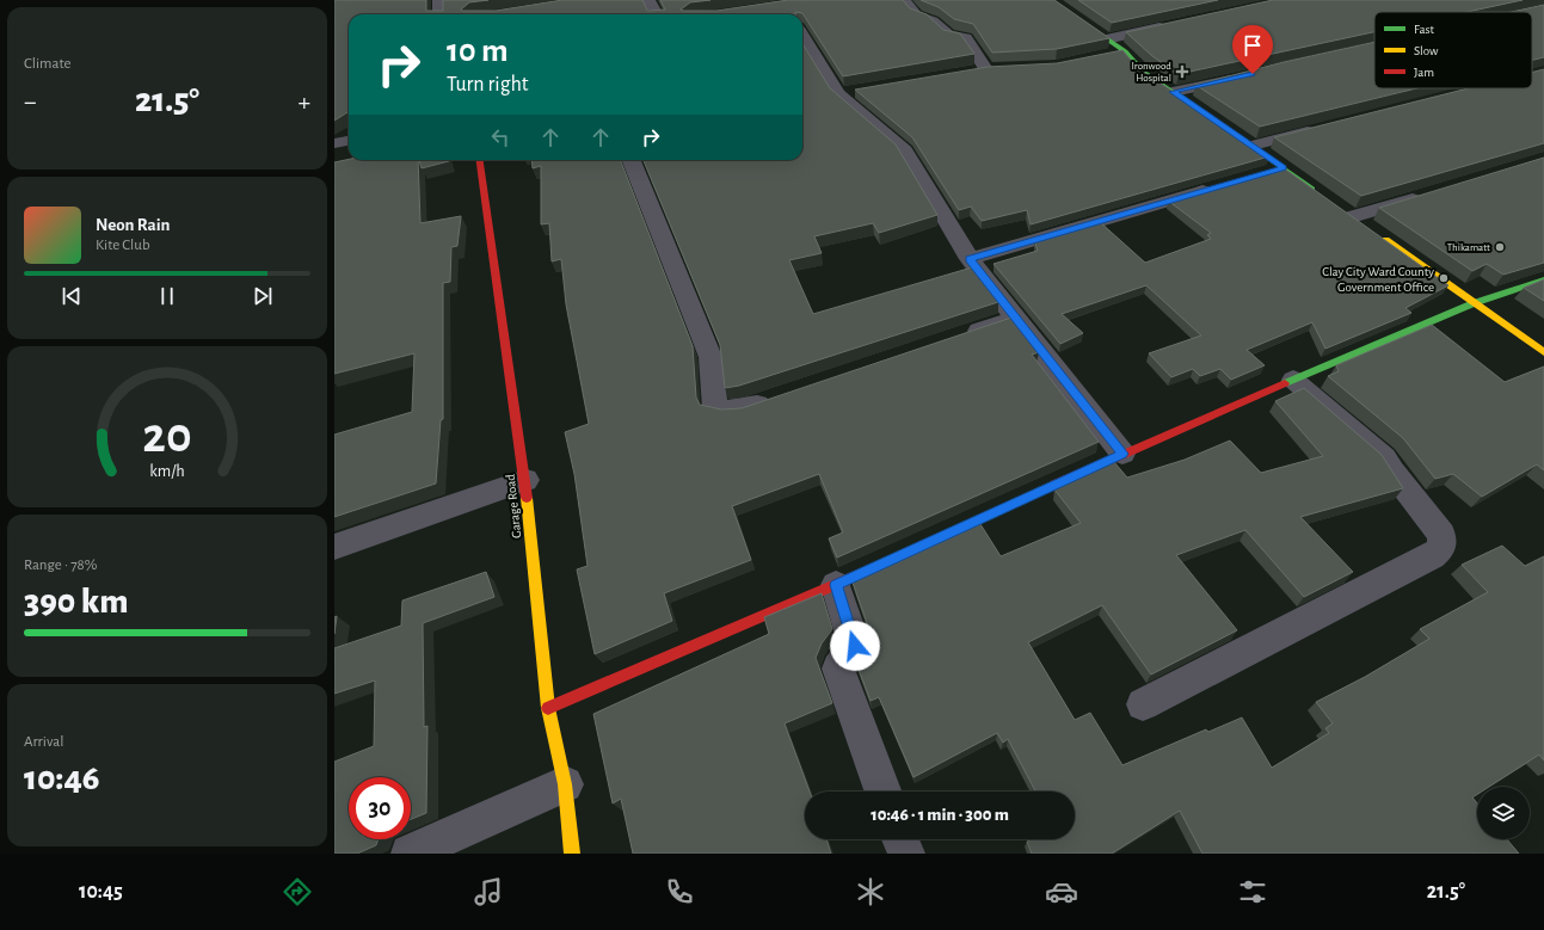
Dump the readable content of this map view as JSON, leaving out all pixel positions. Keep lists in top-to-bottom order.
{
  "streets": {
    "street": ["Garage Road"]
  },
  "places": {
    "health": ["Ironwood Hospital"],
    "other": ["Thikamatt", "Clay City Ward County Government Office"]
  },
  "legend": ["Fast", "Slow", "Jam"],
  "page": {
    "tile": [
      "Climate",
      ["Range · 78%", "390 km"],
      ["Arrival", "10:46"]
    ],
    "turn": ["10 m", "Turn right"],
    "heat": ["−", "21.5°", "+"],
    "song": ["Neon Rain", "Kite Club"],
    "limit": "30",
    "trip": "10:46 · 1 min · 300 m",
    "tabs": ["10:45", "21.5°"],
    "gauge": ["20", "km/h"]
  }
}
